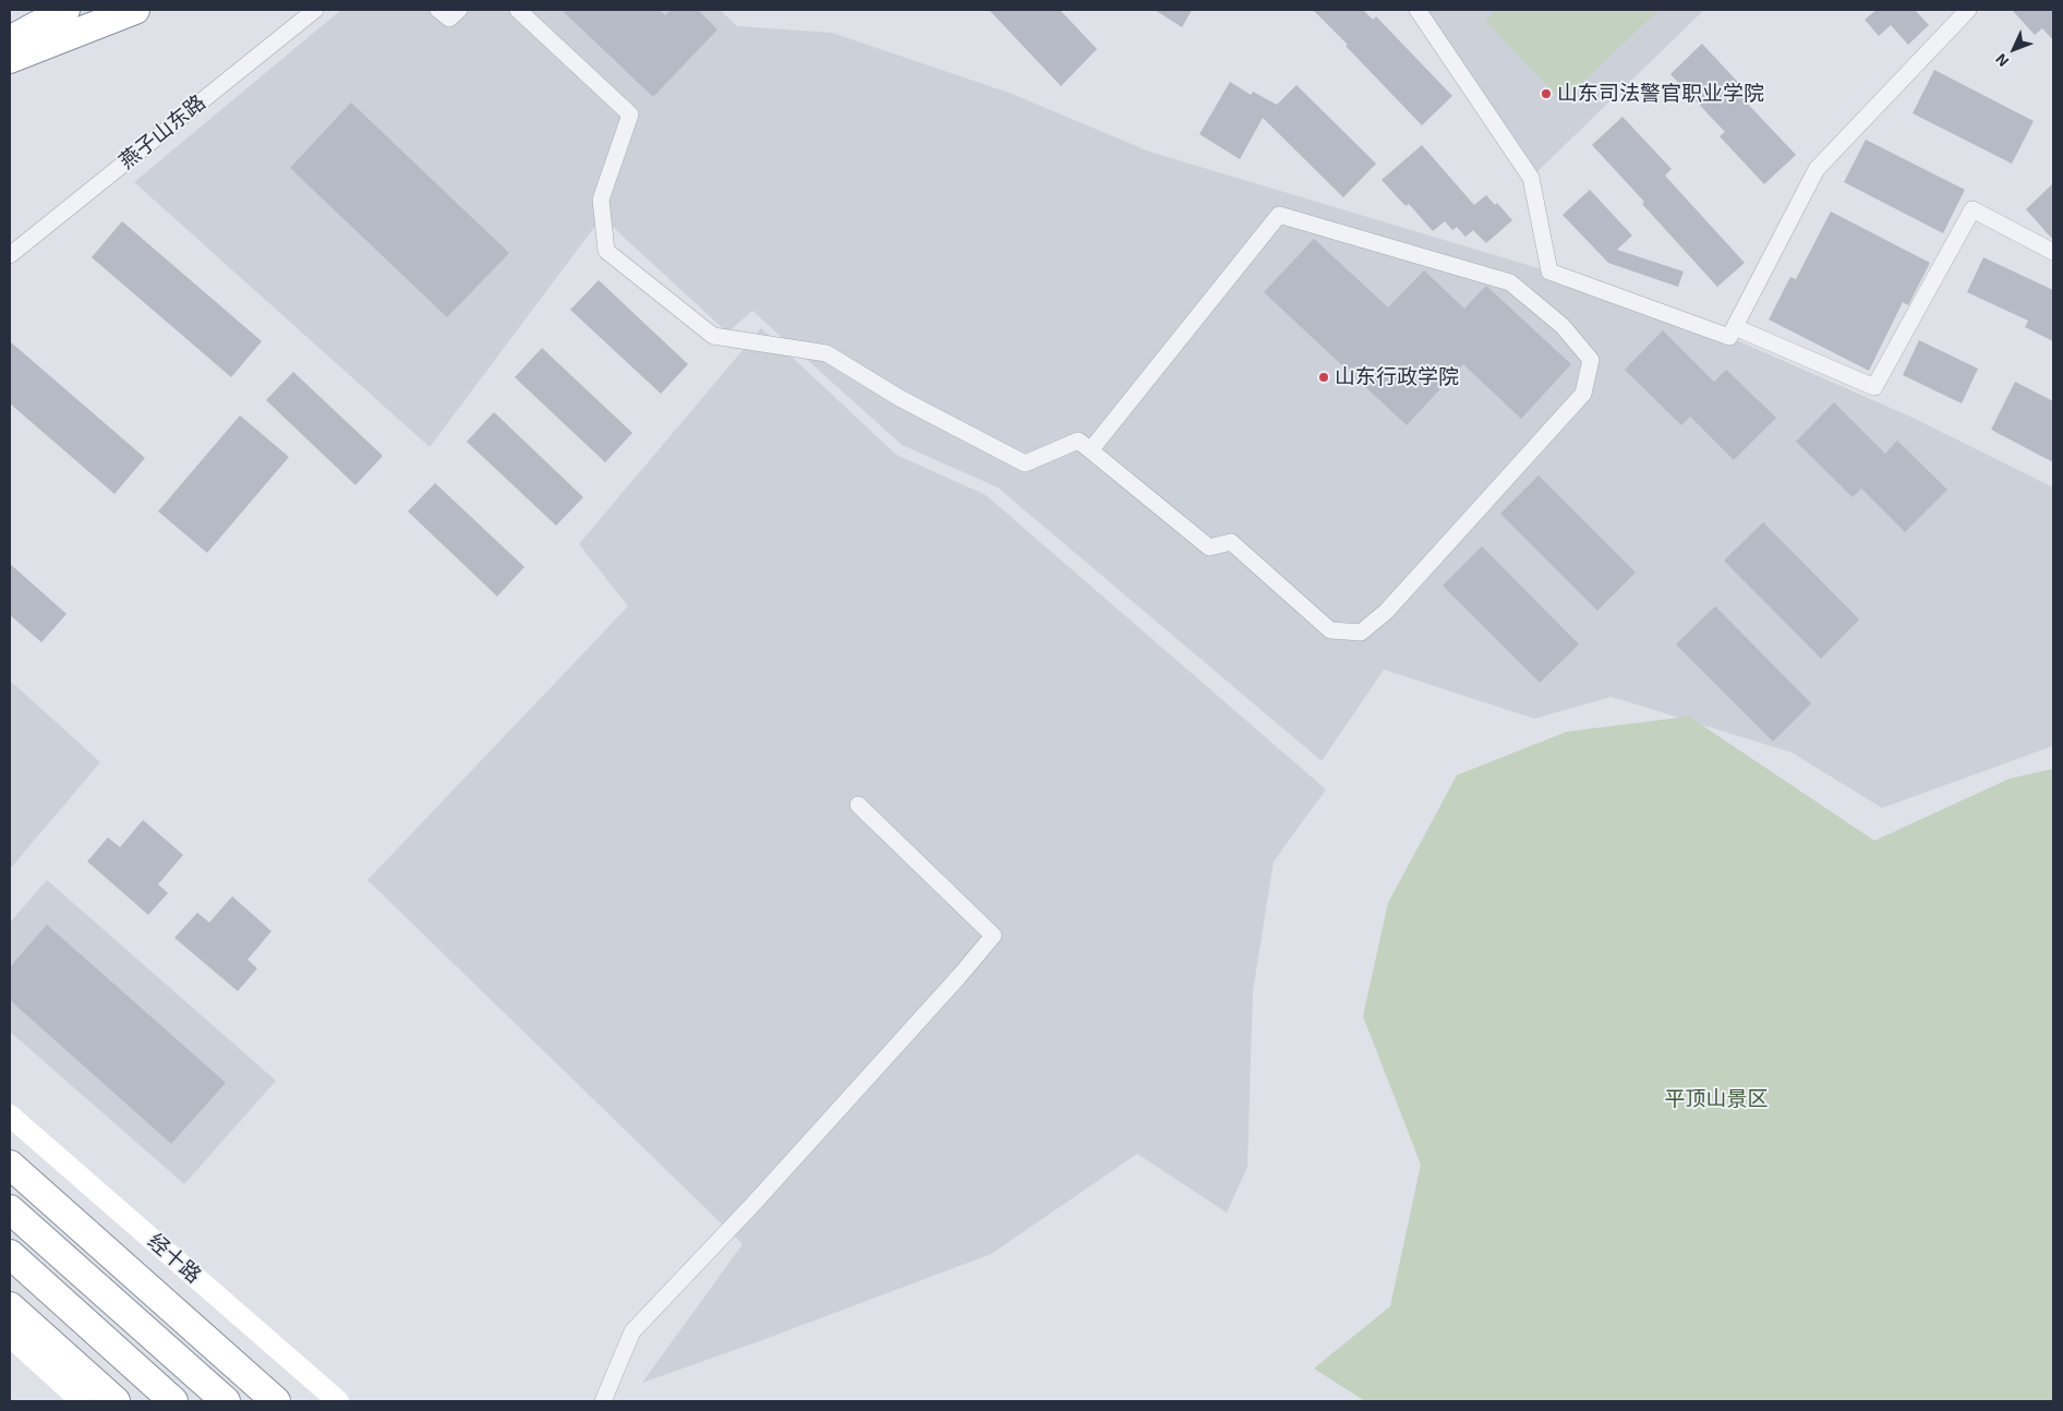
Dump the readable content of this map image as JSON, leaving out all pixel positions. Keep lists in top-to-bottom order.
{
  "streets": {
    "main road": ["经十路"],
    "street": ["燕子山东路"]
  },
  "parks": ["平顶山景区"],
  "places": ["山东司法警官职业学院", "山东行政学院"],
  "north": "bottom left"
}
